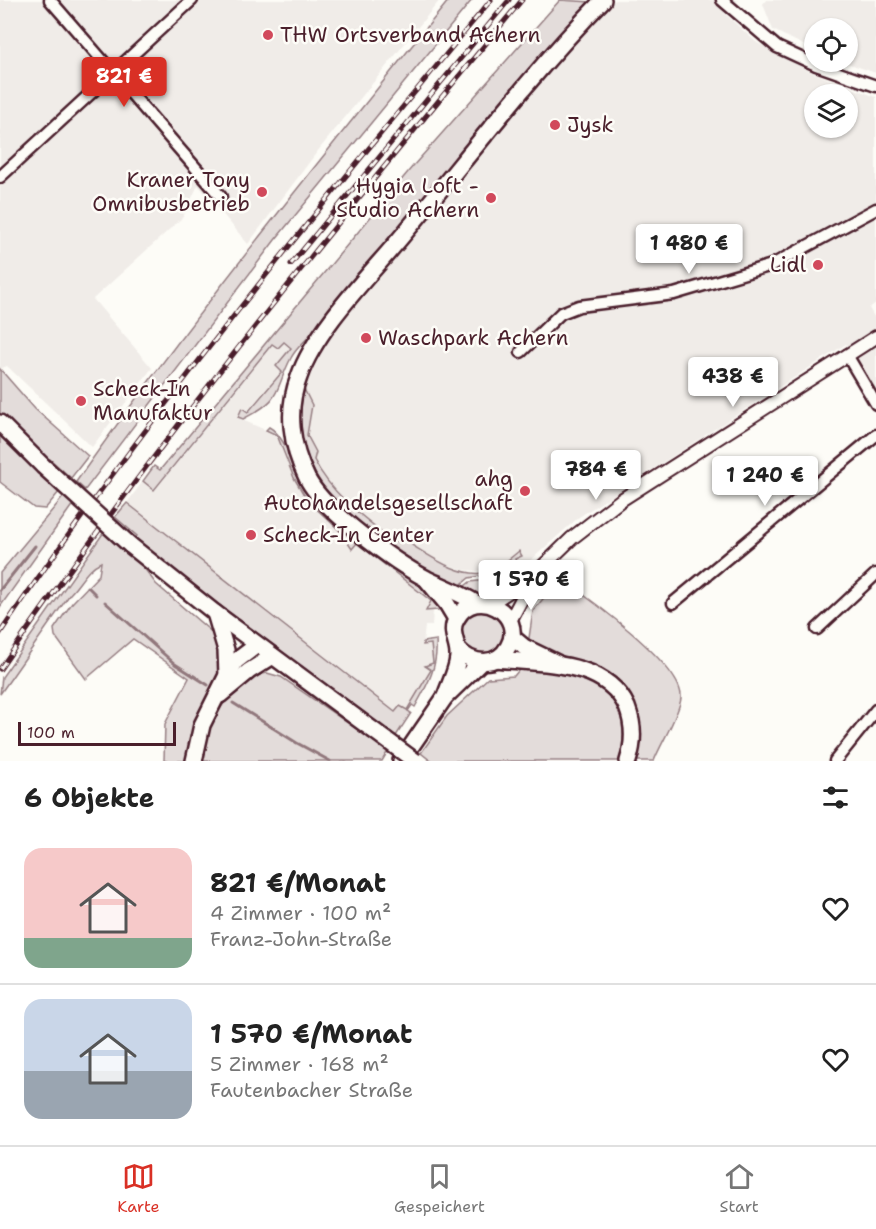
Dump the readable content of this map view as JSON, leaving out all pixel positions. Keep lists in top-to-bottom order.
{
  "places": [
    "THW Ortsverband Achern",
    "Jysk",
    "Kraner Tony Omnibusbetrieb",
    "Hygia Loft - Studio Achern",
    "Lidl",
    "Waschpark Achern",
    "Scheck-In Manufaktur",
    "ahg Autohandelsgesellschaft",
    "Scheck-In Center"
  ],
  "scale_bar": "100 m",
  "page": {
    "price": [
      "821 €",
      "1 480 €",
      "438 €",
      "784 €",
      "1 240 €",
      "1 570 €"
    ],
    "scale": "100 m",
    "heading": "6 Objekte",
    "list": [
      {
        "name": "821 €/Monat",
        "note": "4 Zimmer · 100 m² · Franz-John-Straße"
      },
      {
        "name": "1 570 €/Monat",
        "note": "5 Zimmer · 168 m² · Fautenbacher Straße"
      }
    ],
    "tabs": ["Karte", "Gespeichert", "Start"]
  }
}
